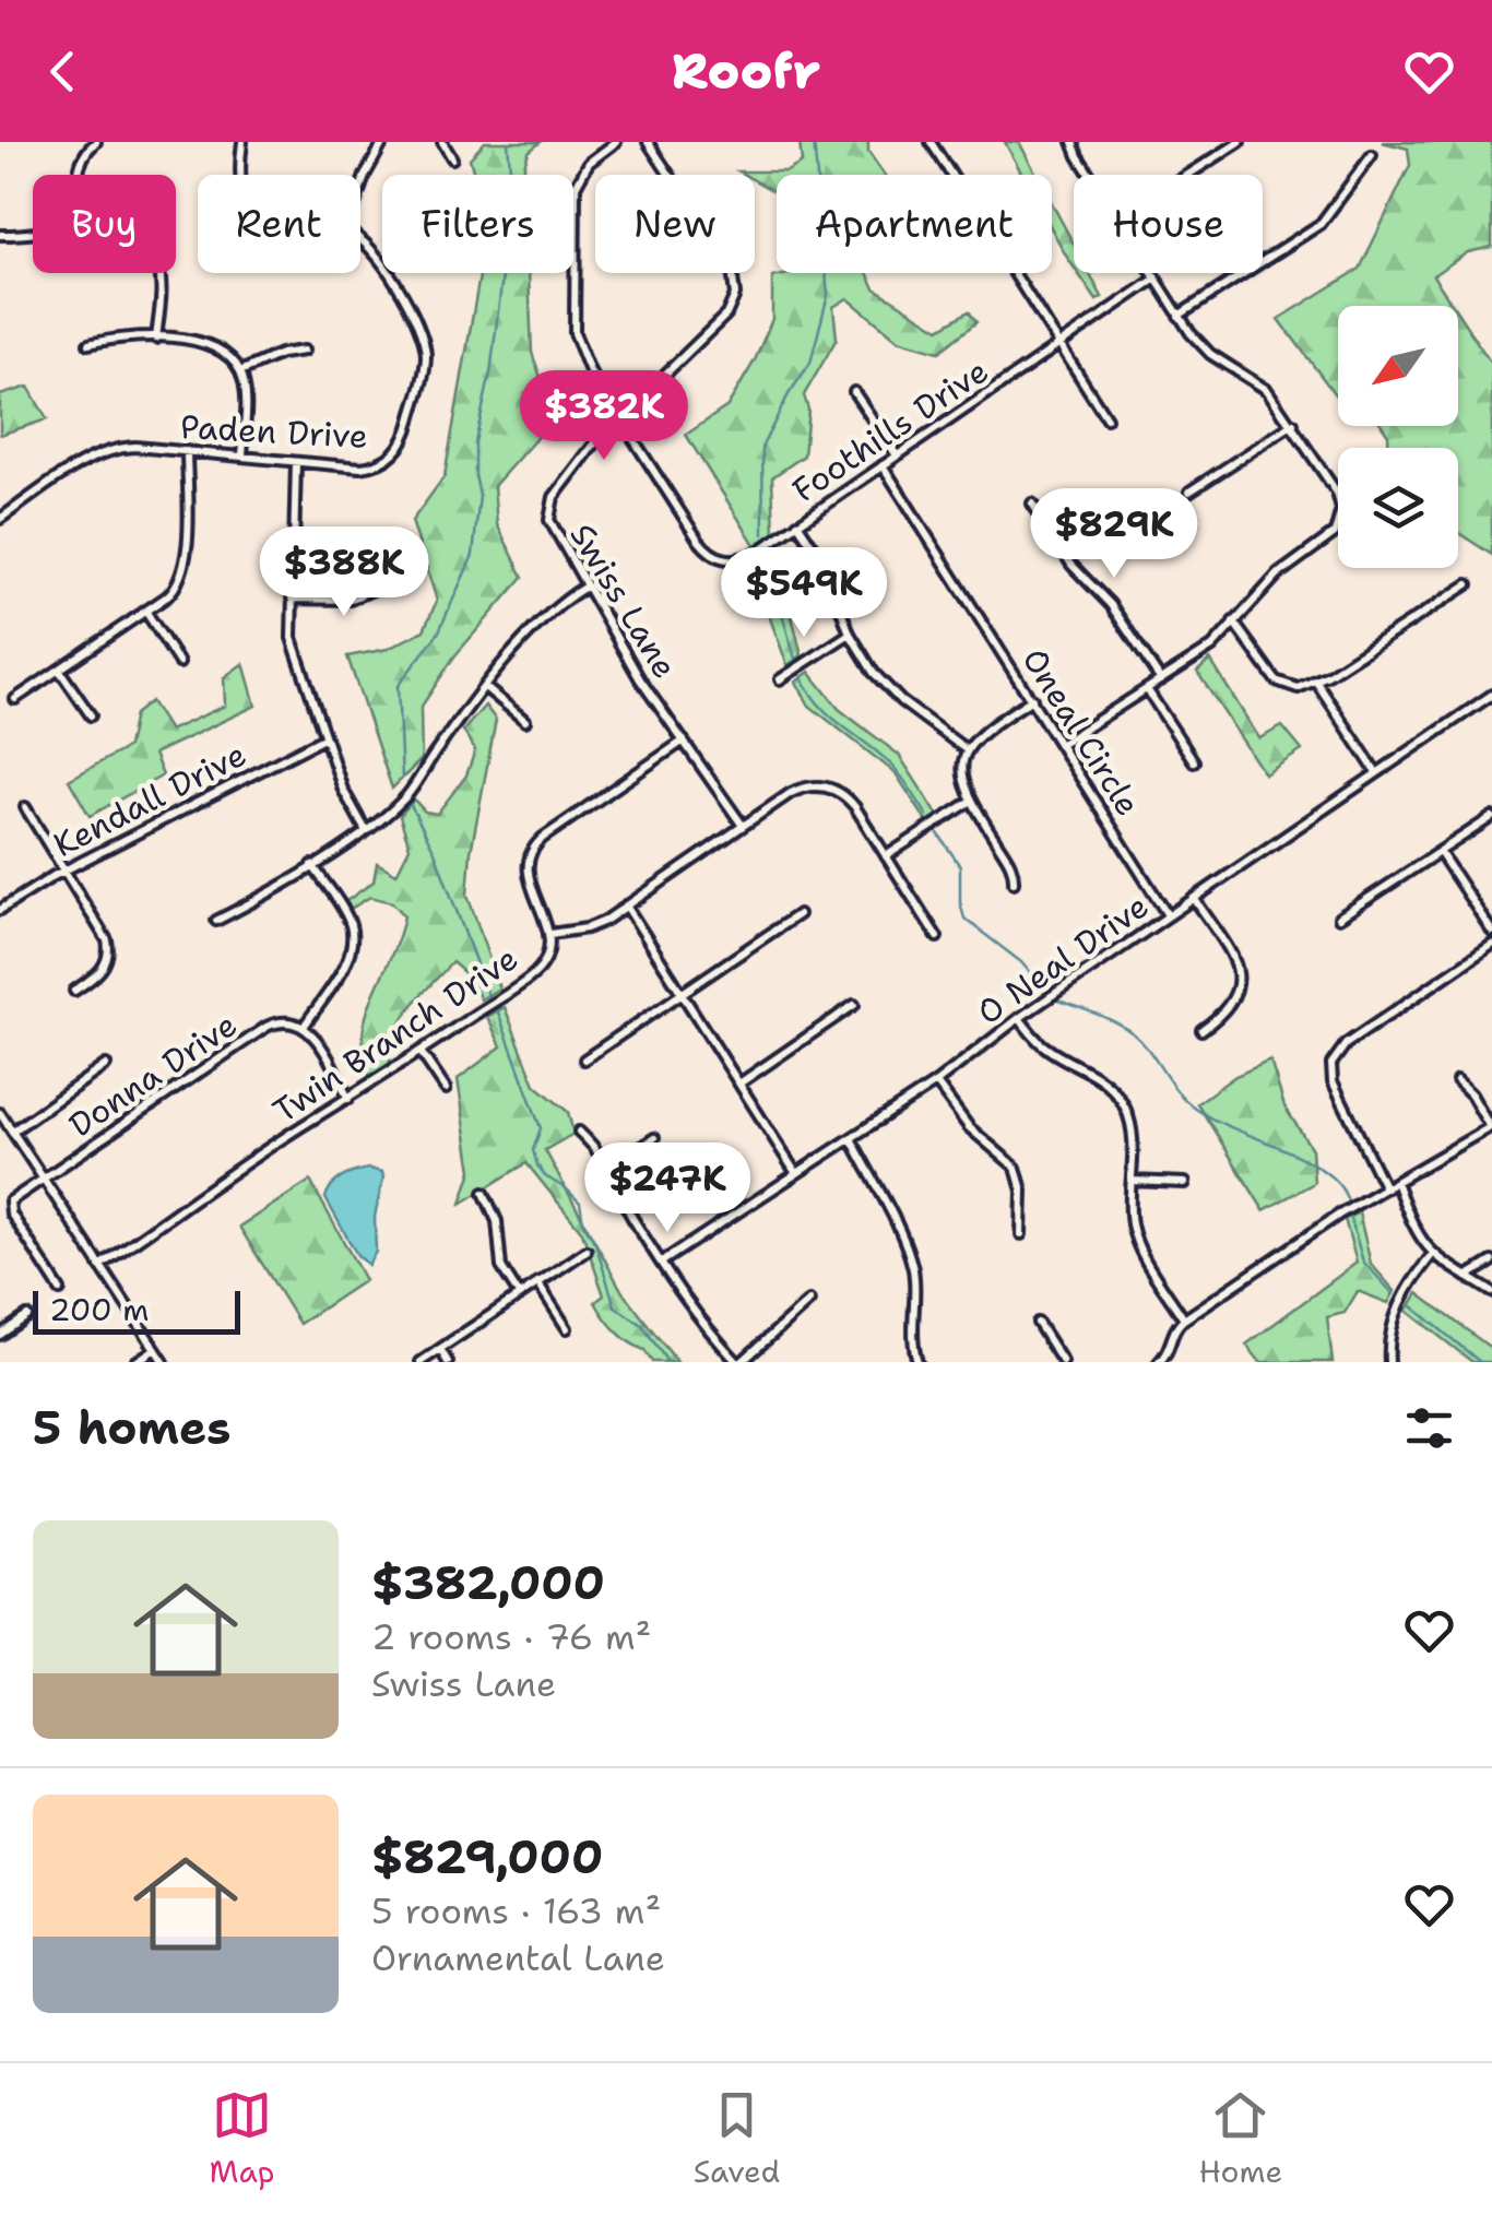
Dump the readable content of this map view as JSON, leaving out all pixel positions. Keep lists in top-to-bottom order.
{
  "streets": {
    "street": [
      "Foothills Drive",
      "Paden Drive",
      "Swiss Lane",
      "Oneal Circle",
      "Kendall Drive",
      "O Neal Drive",
      "Twin Branch Drive",
      "Donna Drive"
    ]
  },
  "crossings": [
    ["Foothills Drive", "Swiss Lane"],
    ["Foothills Drive", "Oneal Circle"],
    ["Swiss Lane", "Twin Branch Drive"],
    ["Oneal Circle", "O Neal Drive"]
  ],
  "scale_bar": "200 m",
  "north": "bottom left",
  "page": {
    "header": "Roofr",
    "chip": [
      "Buy",
      "Rent",
      "Filters",
      "New",
      "Apartment",
      "House"
    ],
    "price": [
      "$382K",
      "$829K",
      "$388K",
      "$549K",
      "$247K"
    ],
    "scale": "200 m",
    "heading": "5 homes",
    "list": [
      {
        "name": "$382,000",
        "note": "2 rooms · 76 m² · Swiss Lane"
      },
      {
        "name": "$829,000",
        "note": "5 rooms · 163 m² · Ornamental Lane"
      }
    ],
    "tabs": ["Map", "Saved", "Home"]
  }
}
